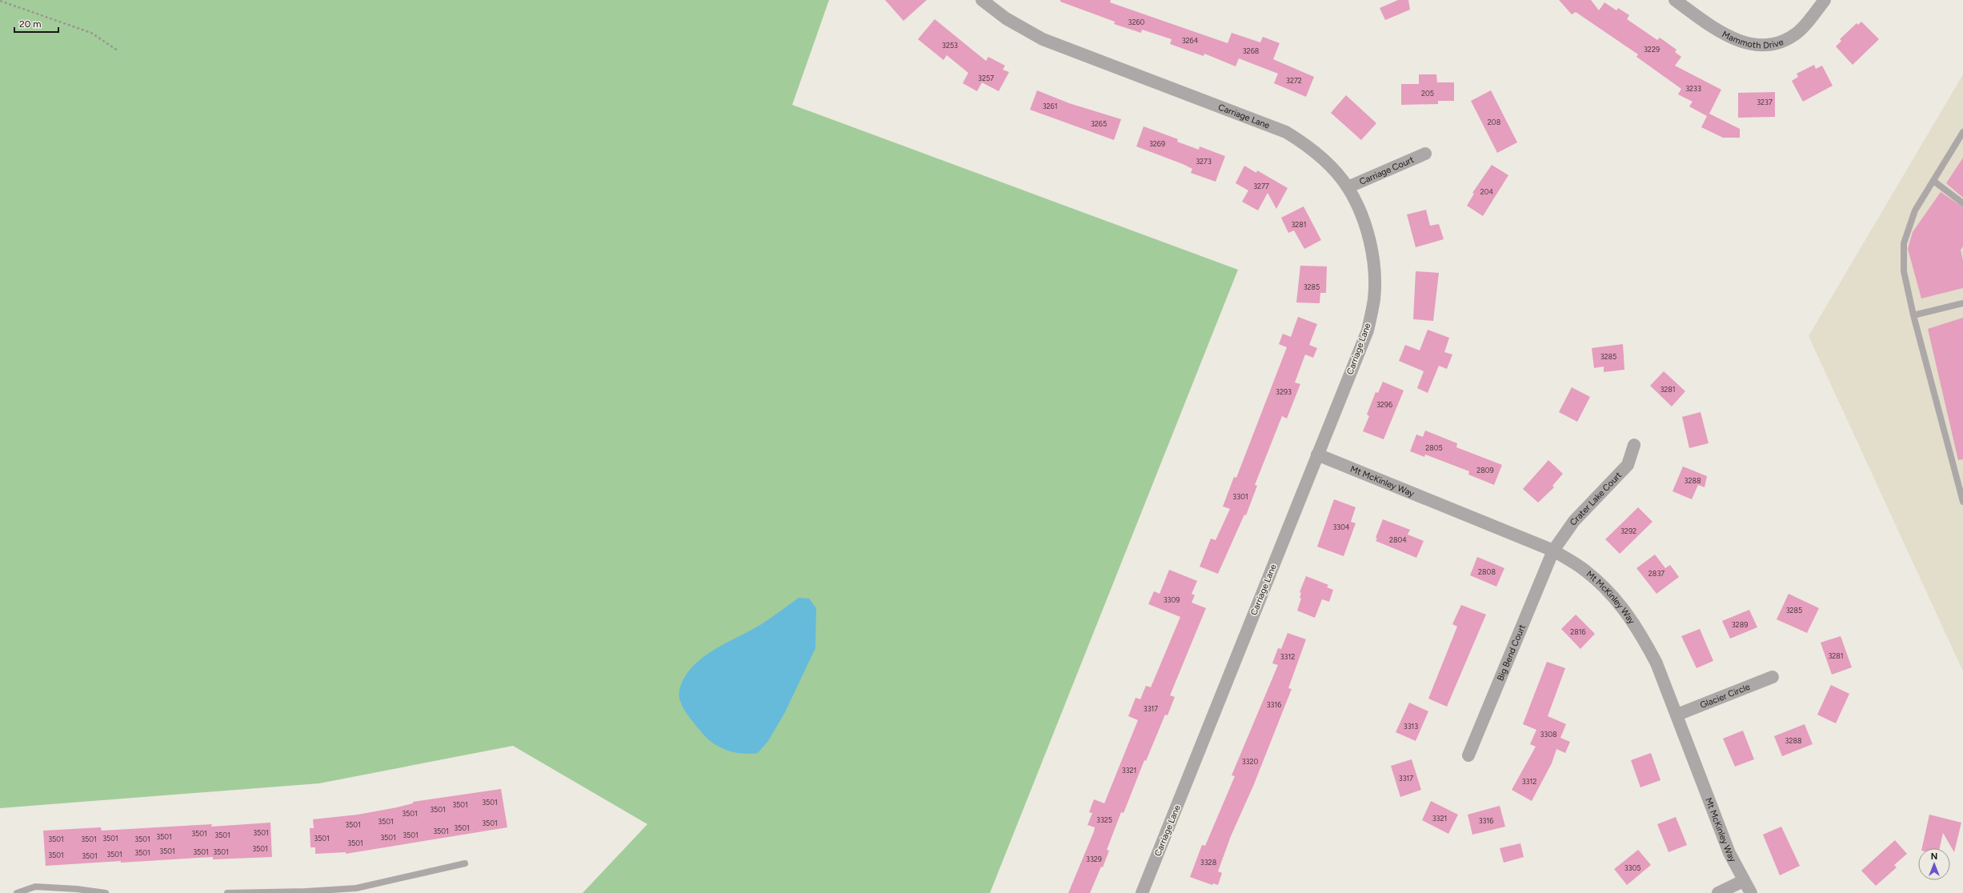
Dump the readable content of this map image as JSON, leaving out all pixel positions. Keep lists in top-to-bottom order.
{
  "streets": {
    "street": [
      "Mammoth Drive",
      "Carriage Lane",
      "Carriage Court",
      "Mt McKinley Way",
      "Crater Lake Court",
      "Big Bend Court",
      "Glacier Circle"
    ]
  },
  "crossings": [
    ["Carriage Lane", "Carriage Court"],
    ["Carriage Lane", "Mt McKinley Way"],
    ["Mt McKinley Way", "Crater Lake Court"],
    ["Mt McKinley Way", "Big Bend Court"],
    ["Mt McKinley Way", "Glacier Circle"],
    ["Crater Lake Court", "Big Bend Court"]
  ],
  "house_numbers": [
    "3260",
    "3264",
    "3253",
    "3229",
    "3268",
    "3257",
    "3272",
    "3233",
    "205",
    "3237",
    "3261",
    "208",
    "3265",
    "3269",
    "3273",
    "3277",
    "204",
    "3281",
    "3285",
    "3285",
    "3281",
    "3293",
    "3296",
    "2805",
    "2809",
    "3288",
    "3301",
    "3304",
    "3292",
    "2804",
    "2808",
    "2837",
    "3309",
    "3285",
    "3289",
    "2816",
    "3281",
    "3312",
    "3316",
    "3317",
    "3313",
    "3308",
    "3288",
    "3320",
    "3321",
    "3317",
    "3312",
    "3501",
    "3501",
    "3501",
    "3501",
    "3321",
    "3325",
    "3316",
    "3501",
    "3501",
    "3501",
    "3501",
    "3501",
    "3501",
    "3501",
    "3501",
    "3501",
    "3501",
    "3501",
    "3501",
    "3501",
    "3501",
    "3501",
    "3501",
    "3501",
    "3501",
    "3501",
    "3501",
    "3501",
    "3501",
    "3501",
    "3501",
    "3501",
    "3329",
    "3328",
    "3305"
  ],
  "scale_bar": "20 m",
  "north": "top"
}
